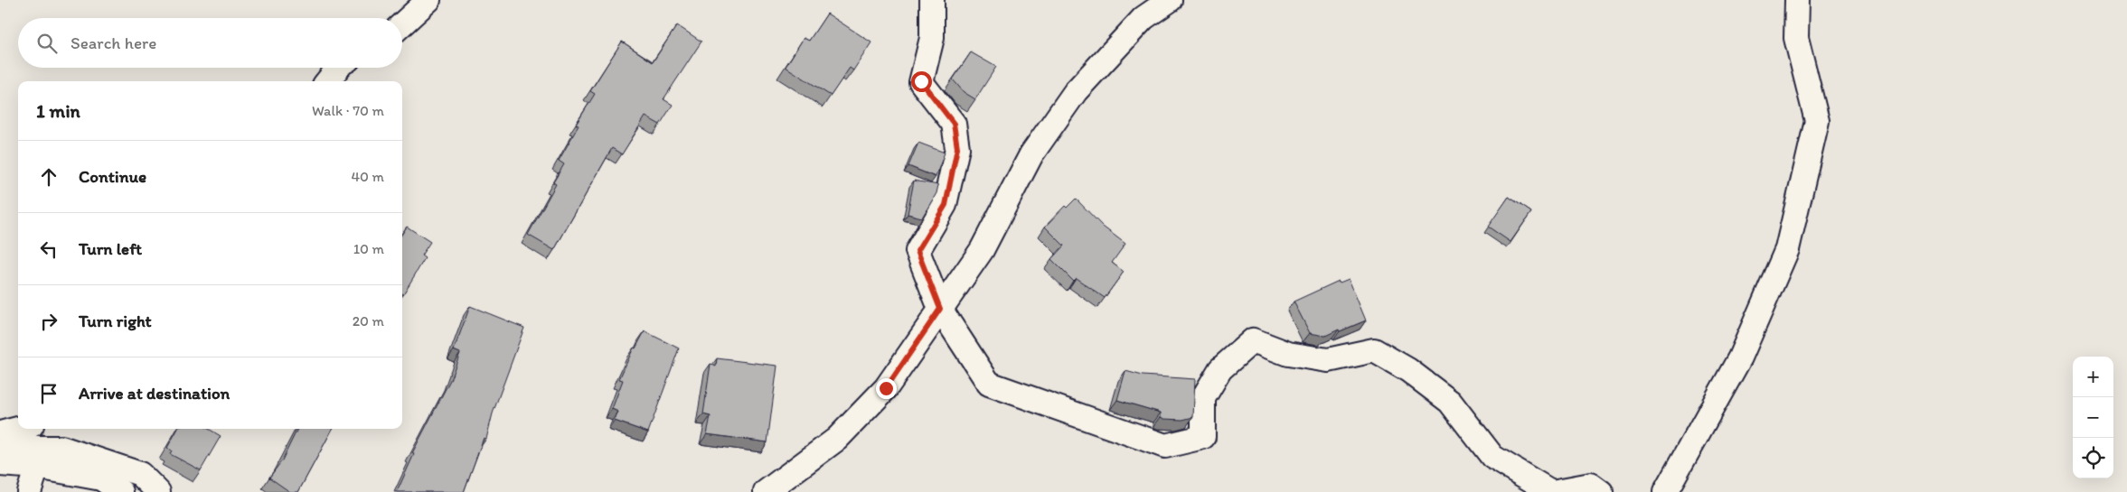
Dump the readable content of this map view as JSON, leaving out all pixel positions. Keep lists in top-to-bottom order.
{
  "page": {
    "search": "Search here",
    "heading": ["1 min", "Walk · 70 m"],
    "list": [
      ["Continue", "40 m"],
      ["Turn left", "10 m"],
      ["Turn right", "20 m"],
      "Arrive at destination"
    ],
    "map_buttons": ["+", "−"]
  }
}
